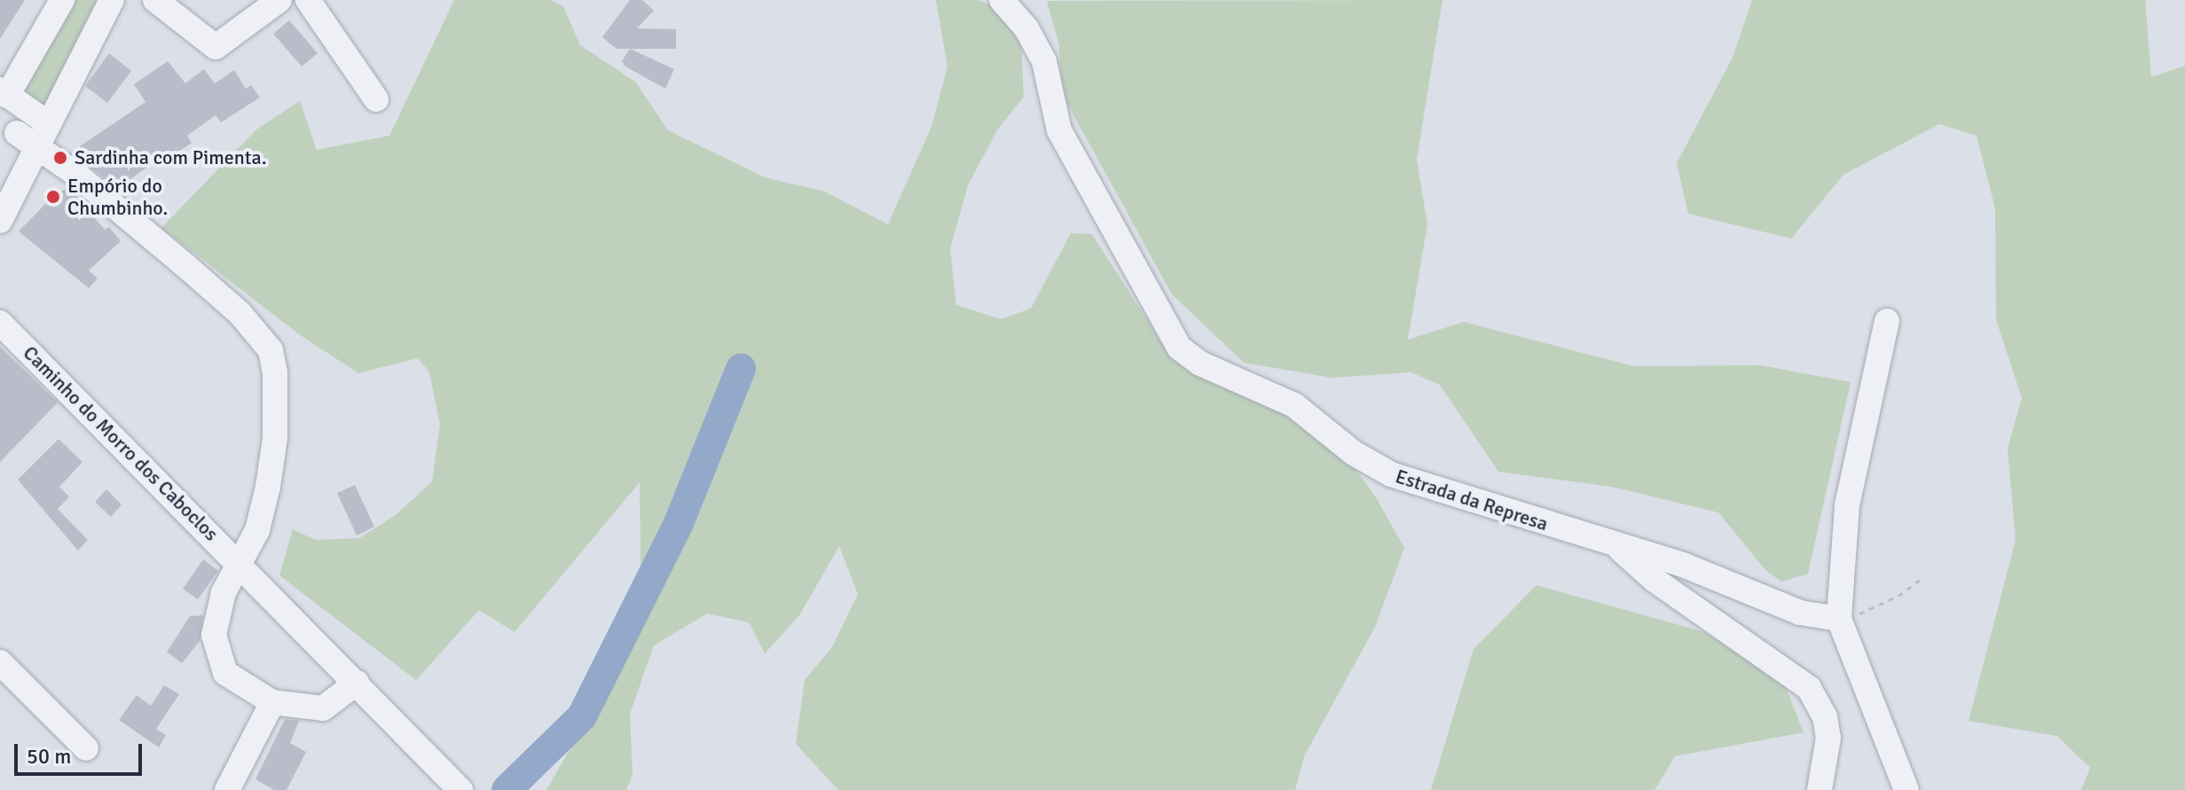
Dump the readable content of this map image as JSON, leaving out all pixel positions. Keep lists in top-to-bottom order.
{
  "streets": {
    "street": ["Caminho do Morro dos Caboclos", "Estrada da Represa"]
  },
  "places": ["Sardinha com Pimenta.", "Empório do Chumbinho."],
  "scale_bar": "50 m"
}
